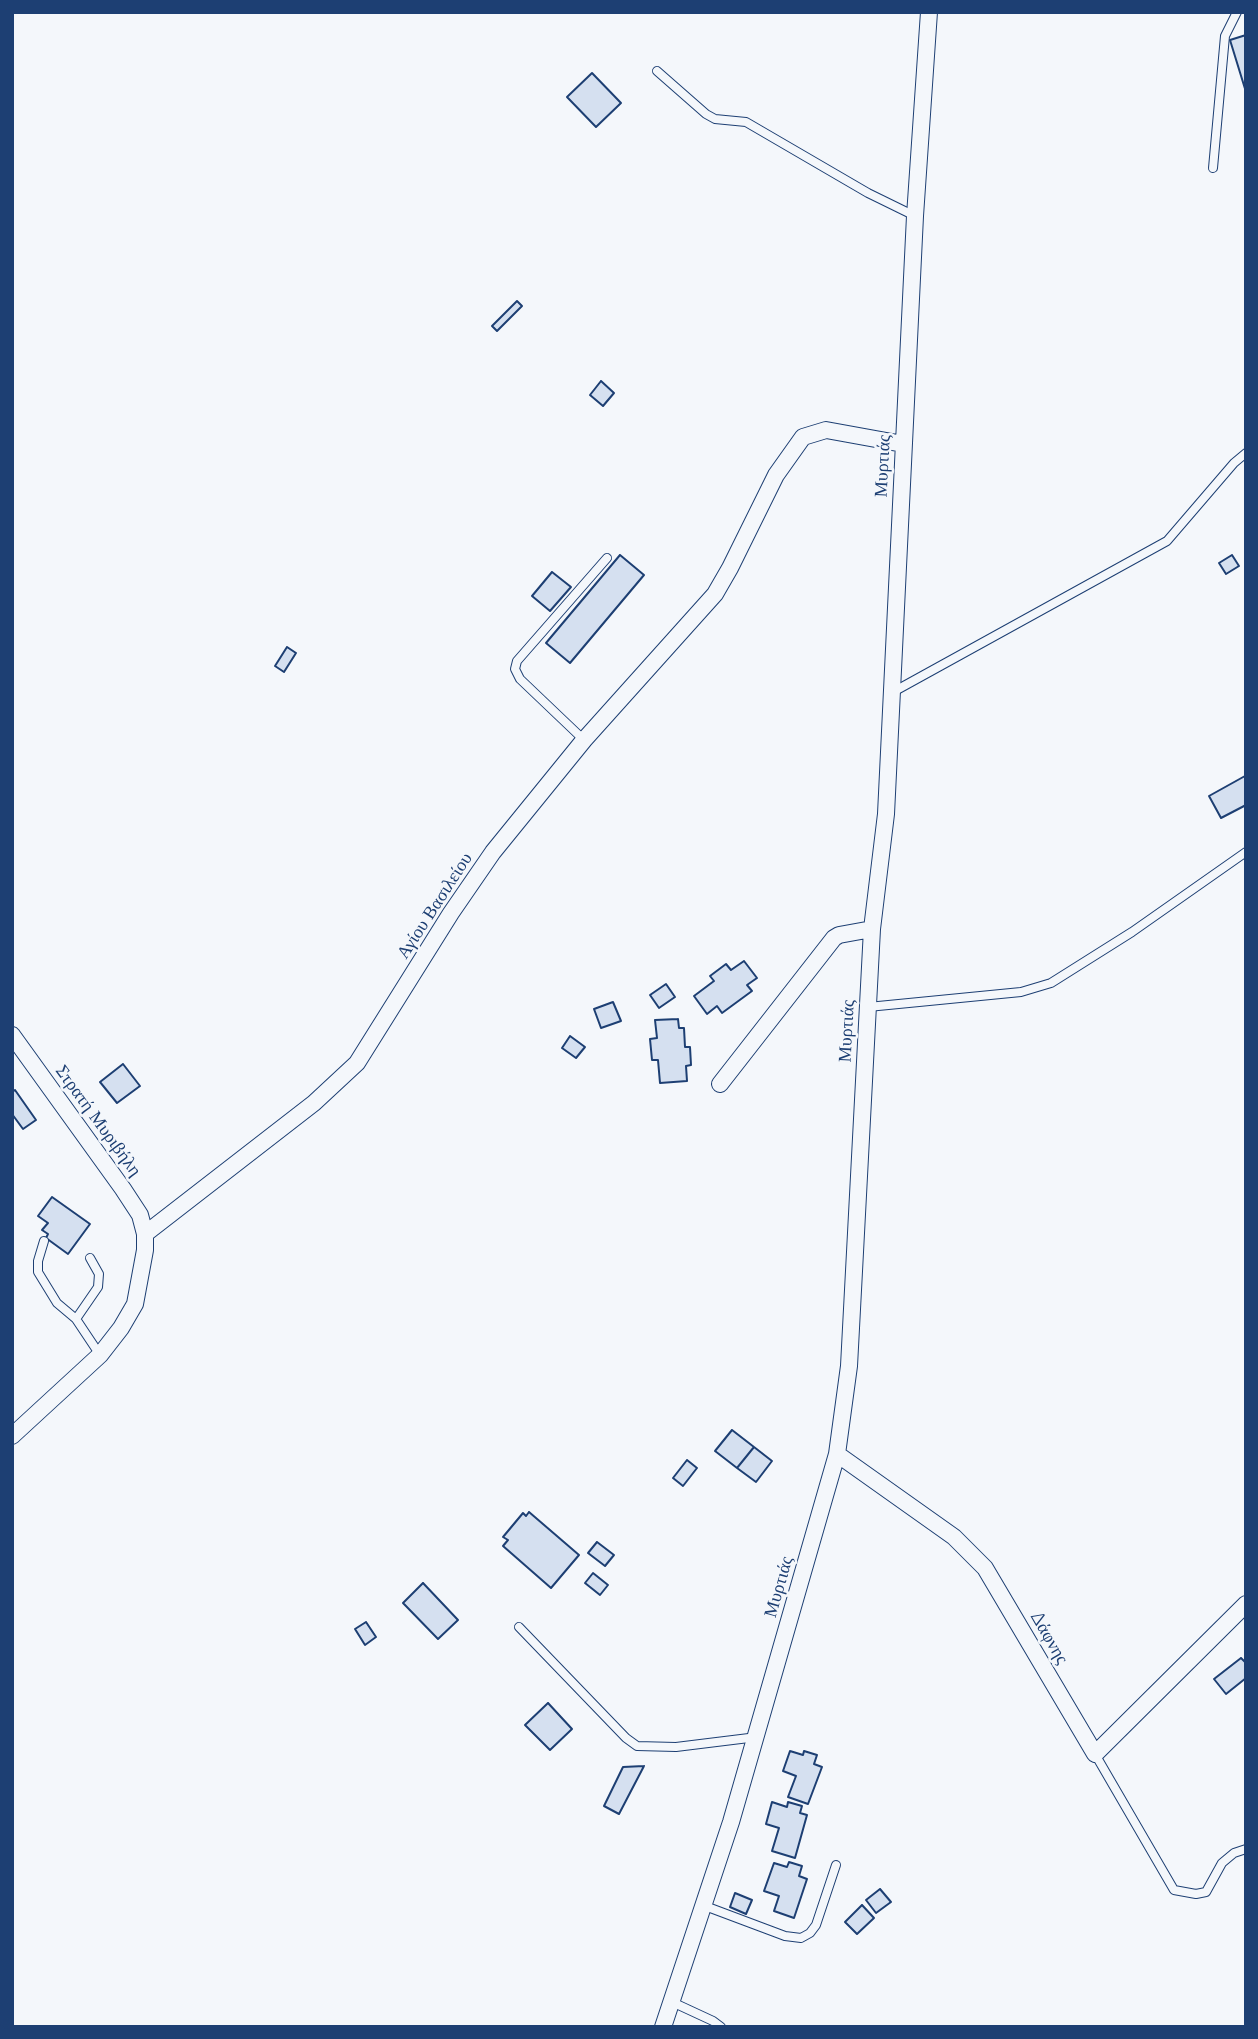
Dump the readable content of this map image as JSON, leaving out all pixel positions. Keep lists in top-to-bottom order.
{
  "streets": {
    "street": [
      "Μυρτιάς",
      "Αγίου Βασιλείου",
      "Στρατή Μυριβήλη",
      "Δάφνης"
    ]
  },
  "crossings": [
    ["Μυρτιάς", "Αγίου Βασιλείου"],
    ["Μυρτιάς", "Δάφνης"],
    ["Αγίου Βασιλείου", "Στρατή Μυριβήλη"]
  ]
}
